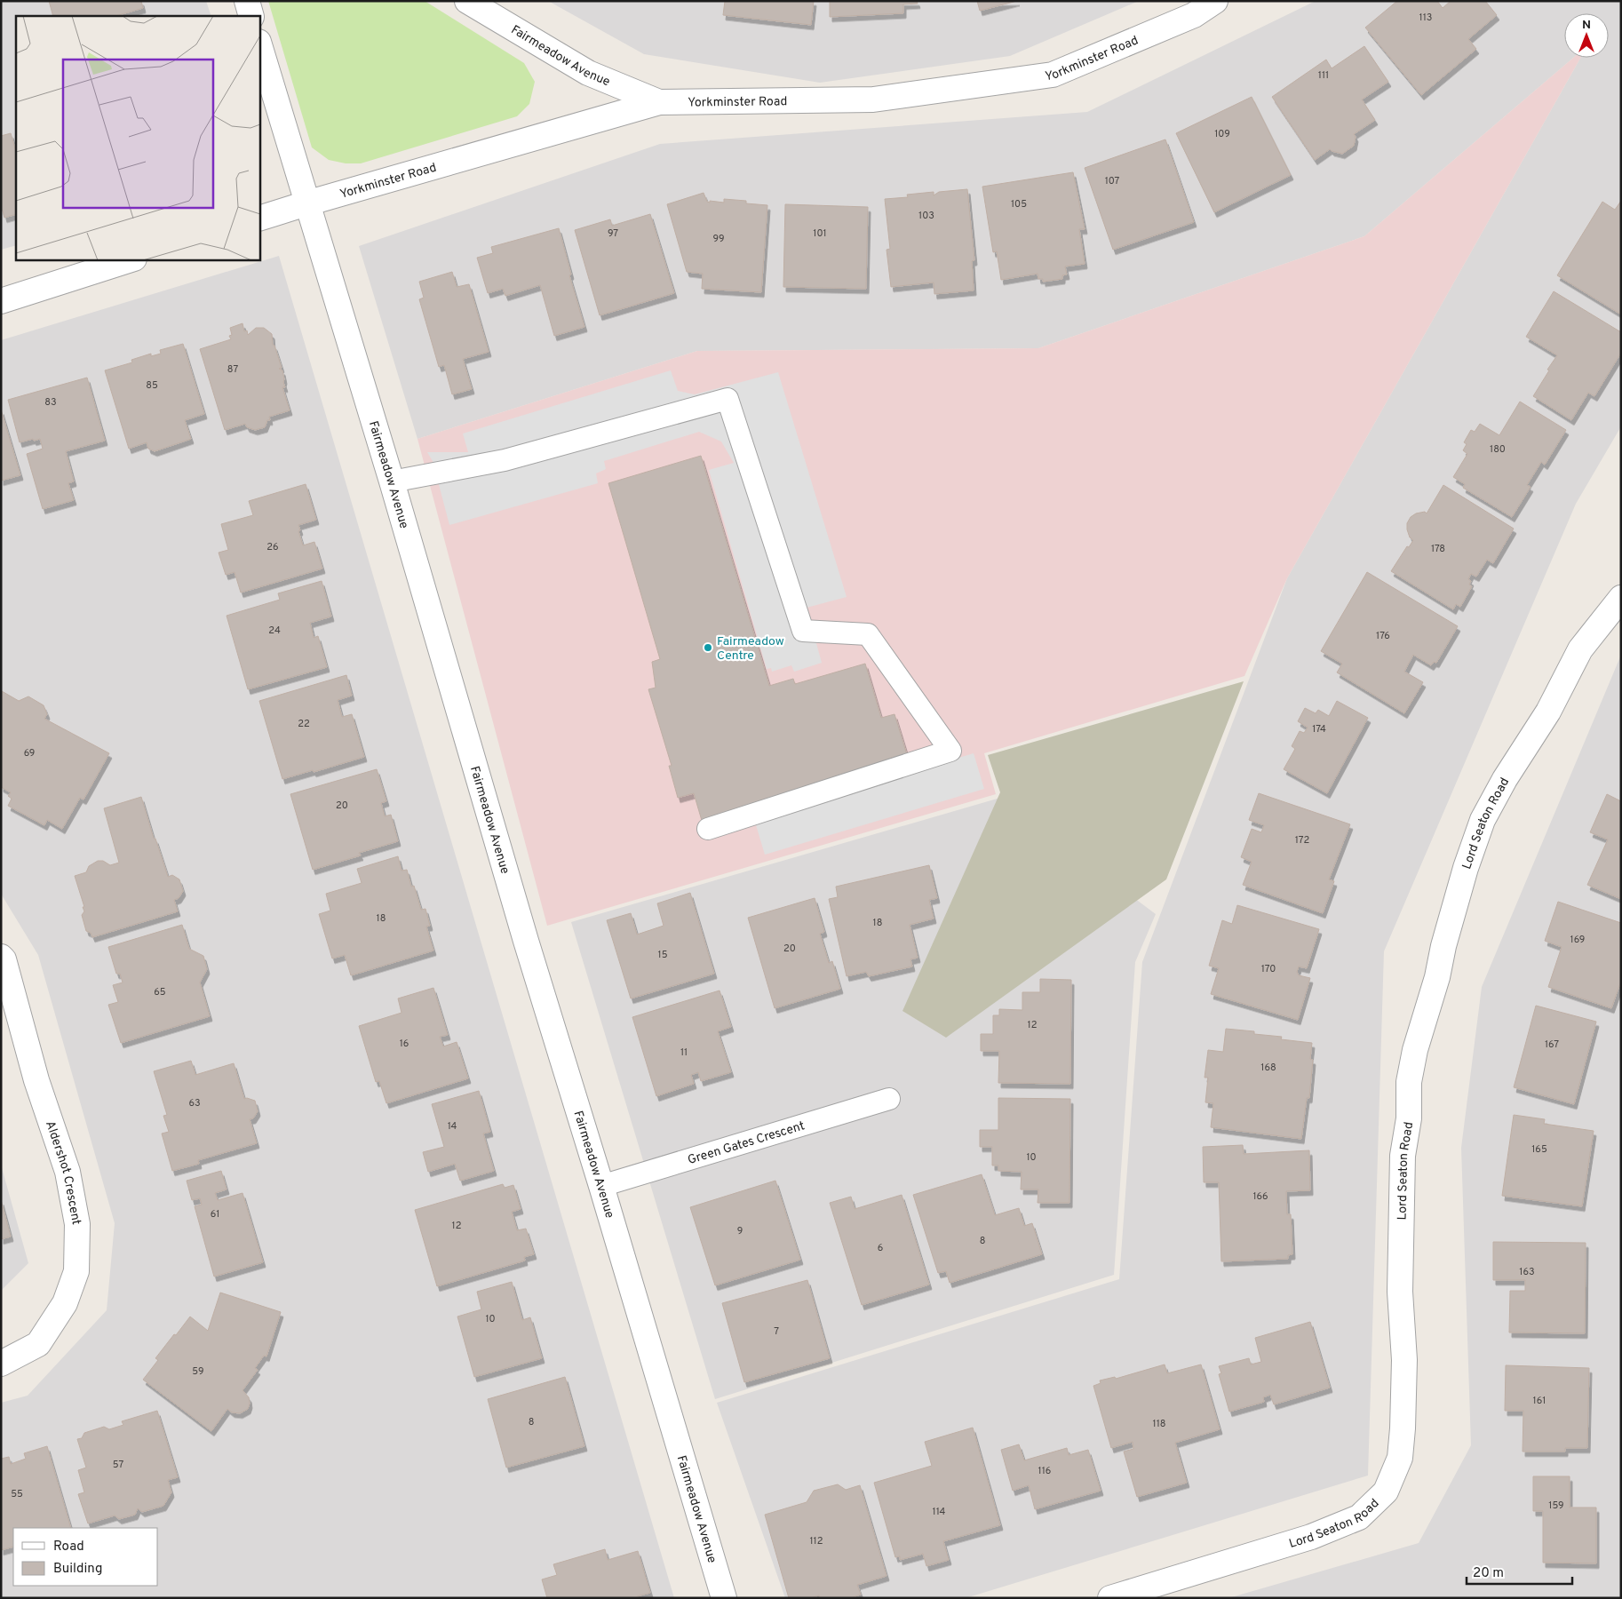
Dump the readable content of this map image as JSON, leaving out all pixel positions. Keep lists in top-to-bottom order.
{
  "streets": {
    "street": [
      "Fairmeadow Avenue",
      "Yorkminster Road",
      "Lord Seaton Road",
      "Aldershot Crescent"
    ],
    "lane": ["Green Gates Crescent"]
  },
  "crossings": [
    ["Fairmeadow Avenue", "Yorkminster Road"],
    ["Fairmeadow Avenue", "Green Gates Crescent"]
  ],
  "places": ["Fairmeadow Centre"],
  "house_numbers": [
    "113",
    "111",
    "109",
    "107",
    "105",
    "103",
    "97",
    "101",
    "99",
    "87",
    "85",
    "83",
    "180",
    "26",
    "178",
    "24",
    "176",
    "22",
    "174",
    "69",
    "20",
    "172",
    "18",
    "18",
    "169",
    "20",
    "15",
    "170",
    "65",
    "12",
    "16",
    "167",
    "11",
    "168",
    "63",
    "14",
    "165",
    "10",
    "166",
    "61",
    "12",
    "9",
    "8",
    "6",
    "163",
    "10",
    "7",
    "59",
    "161",
    "8",
    "118",
    "57",
    "116",
    "55",
    "159",
    "114",
    "112"
  ],
  "legend": ["Road", "Building"],
  "scale_bar": "20 m",
  "north": "top"
}
